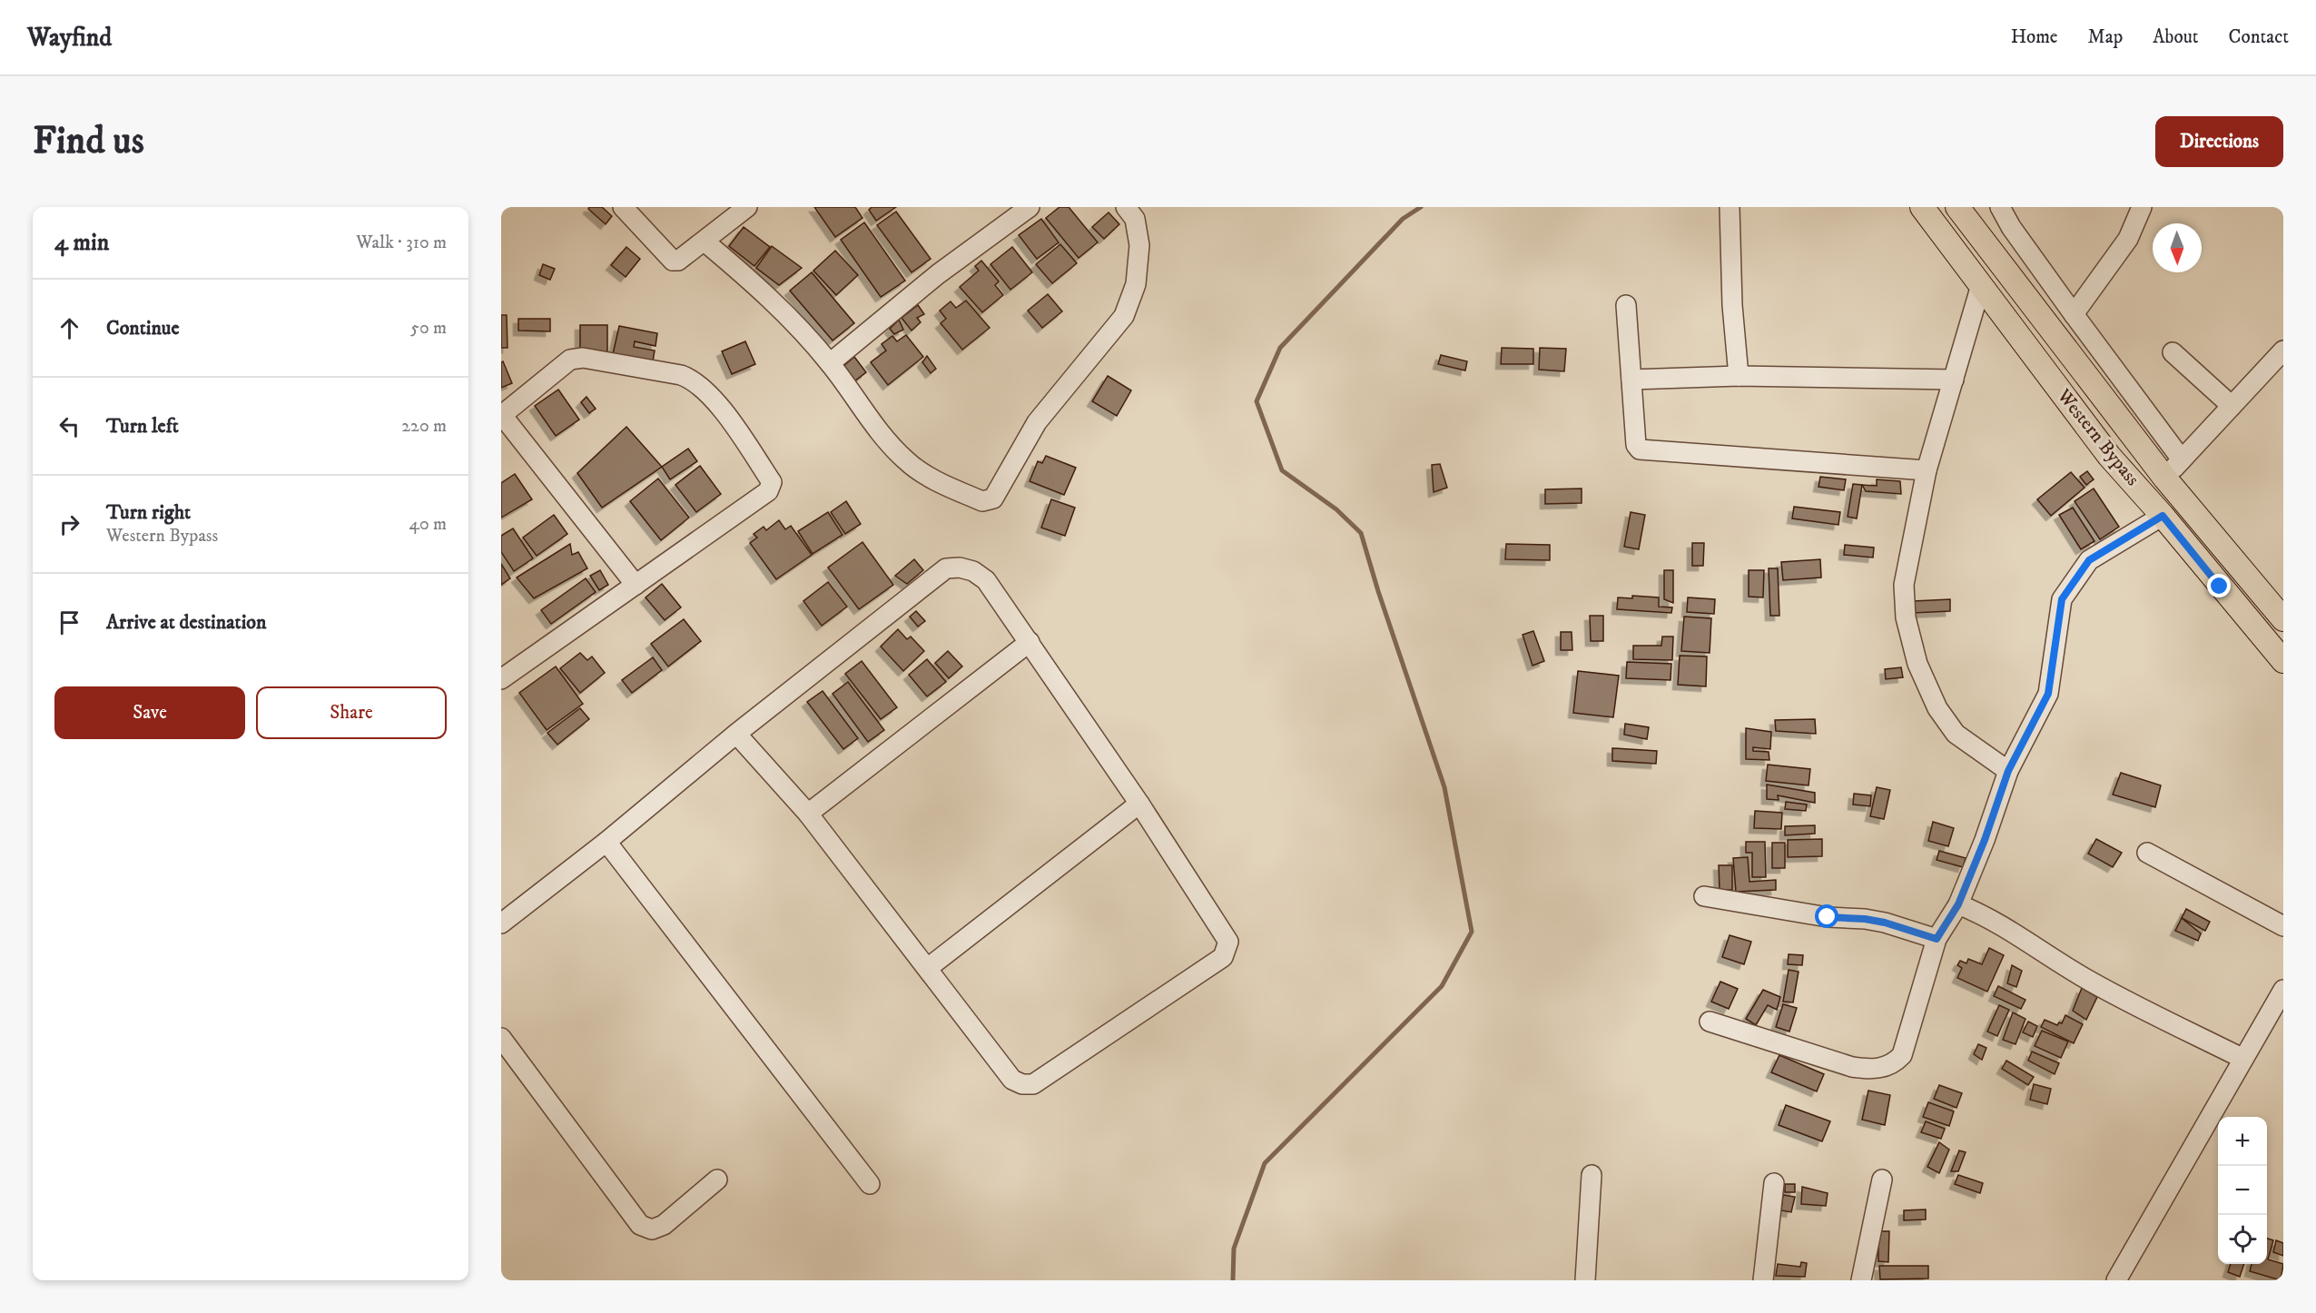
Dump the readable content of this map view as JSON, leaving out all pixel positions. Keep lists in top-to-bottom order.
{
  "streets": {
    "main road": ["Western Bypass"]
  },
  "north": "bottom",
  "page": {
    "header": "Wayfind",
    "nav": [
      "Home",
      "Map",
      "About",
      "Contact"
    ],
    "buttons": [
      "Directions",
      ["Save", "Share"]
    ],
    "title": "Find us",
    "heading": ["4 min", "Walk · 310 m"],
    "list": [
      ["Continue", "50 m"],
      ["Turn left", "220 m"],
      ["Turn right", "Western Bypass", "40 m"],
      "Arrive at destination"
    ],
    "map_buttons": ["+", "−"]
  }
}
